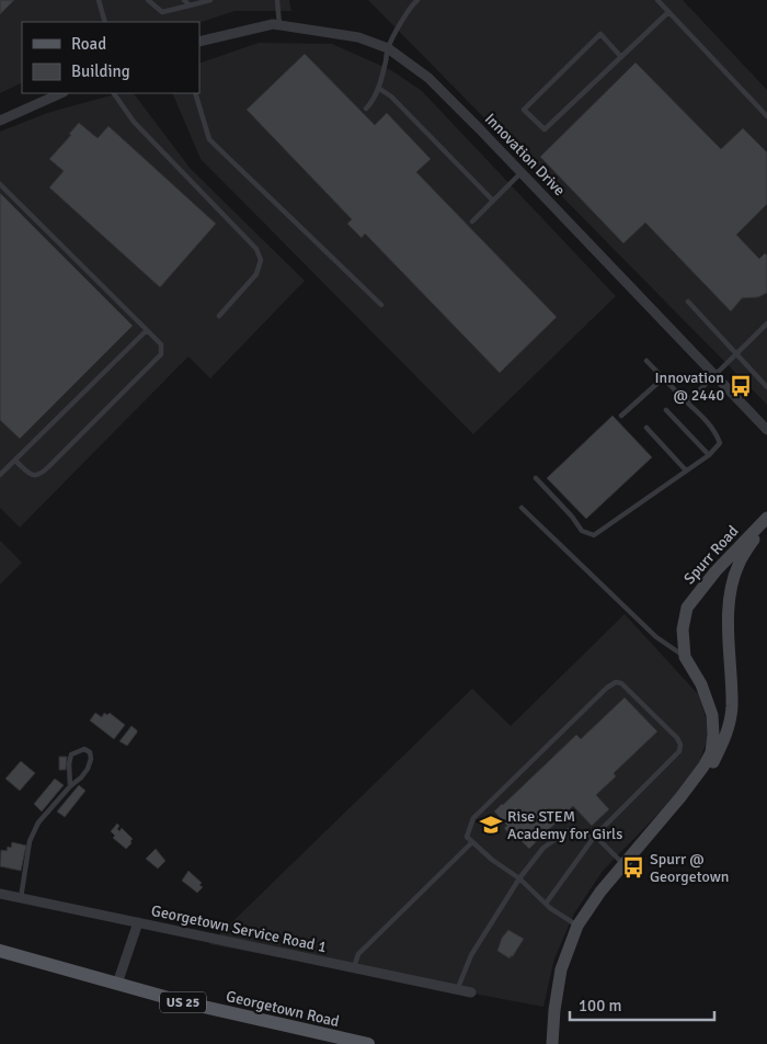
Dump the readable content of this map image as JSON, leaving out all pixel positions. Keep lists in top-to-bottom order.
{
  "streets": {
    "main road": ["US 25", "Georgetown Road"],
    "street": ["Innovation Drive", "Spurr Road", "Georgetown Service Road 1"]
  },
  "places": {
    "bus stop": ["Innovation @ 2440", "Spurr @ Georgetown"],
    "school or university": ["Rise STEM Academy for Girls"]
  },
  "legend": ["Road", "Building"],
  "scale_bar": "100 m"
}
